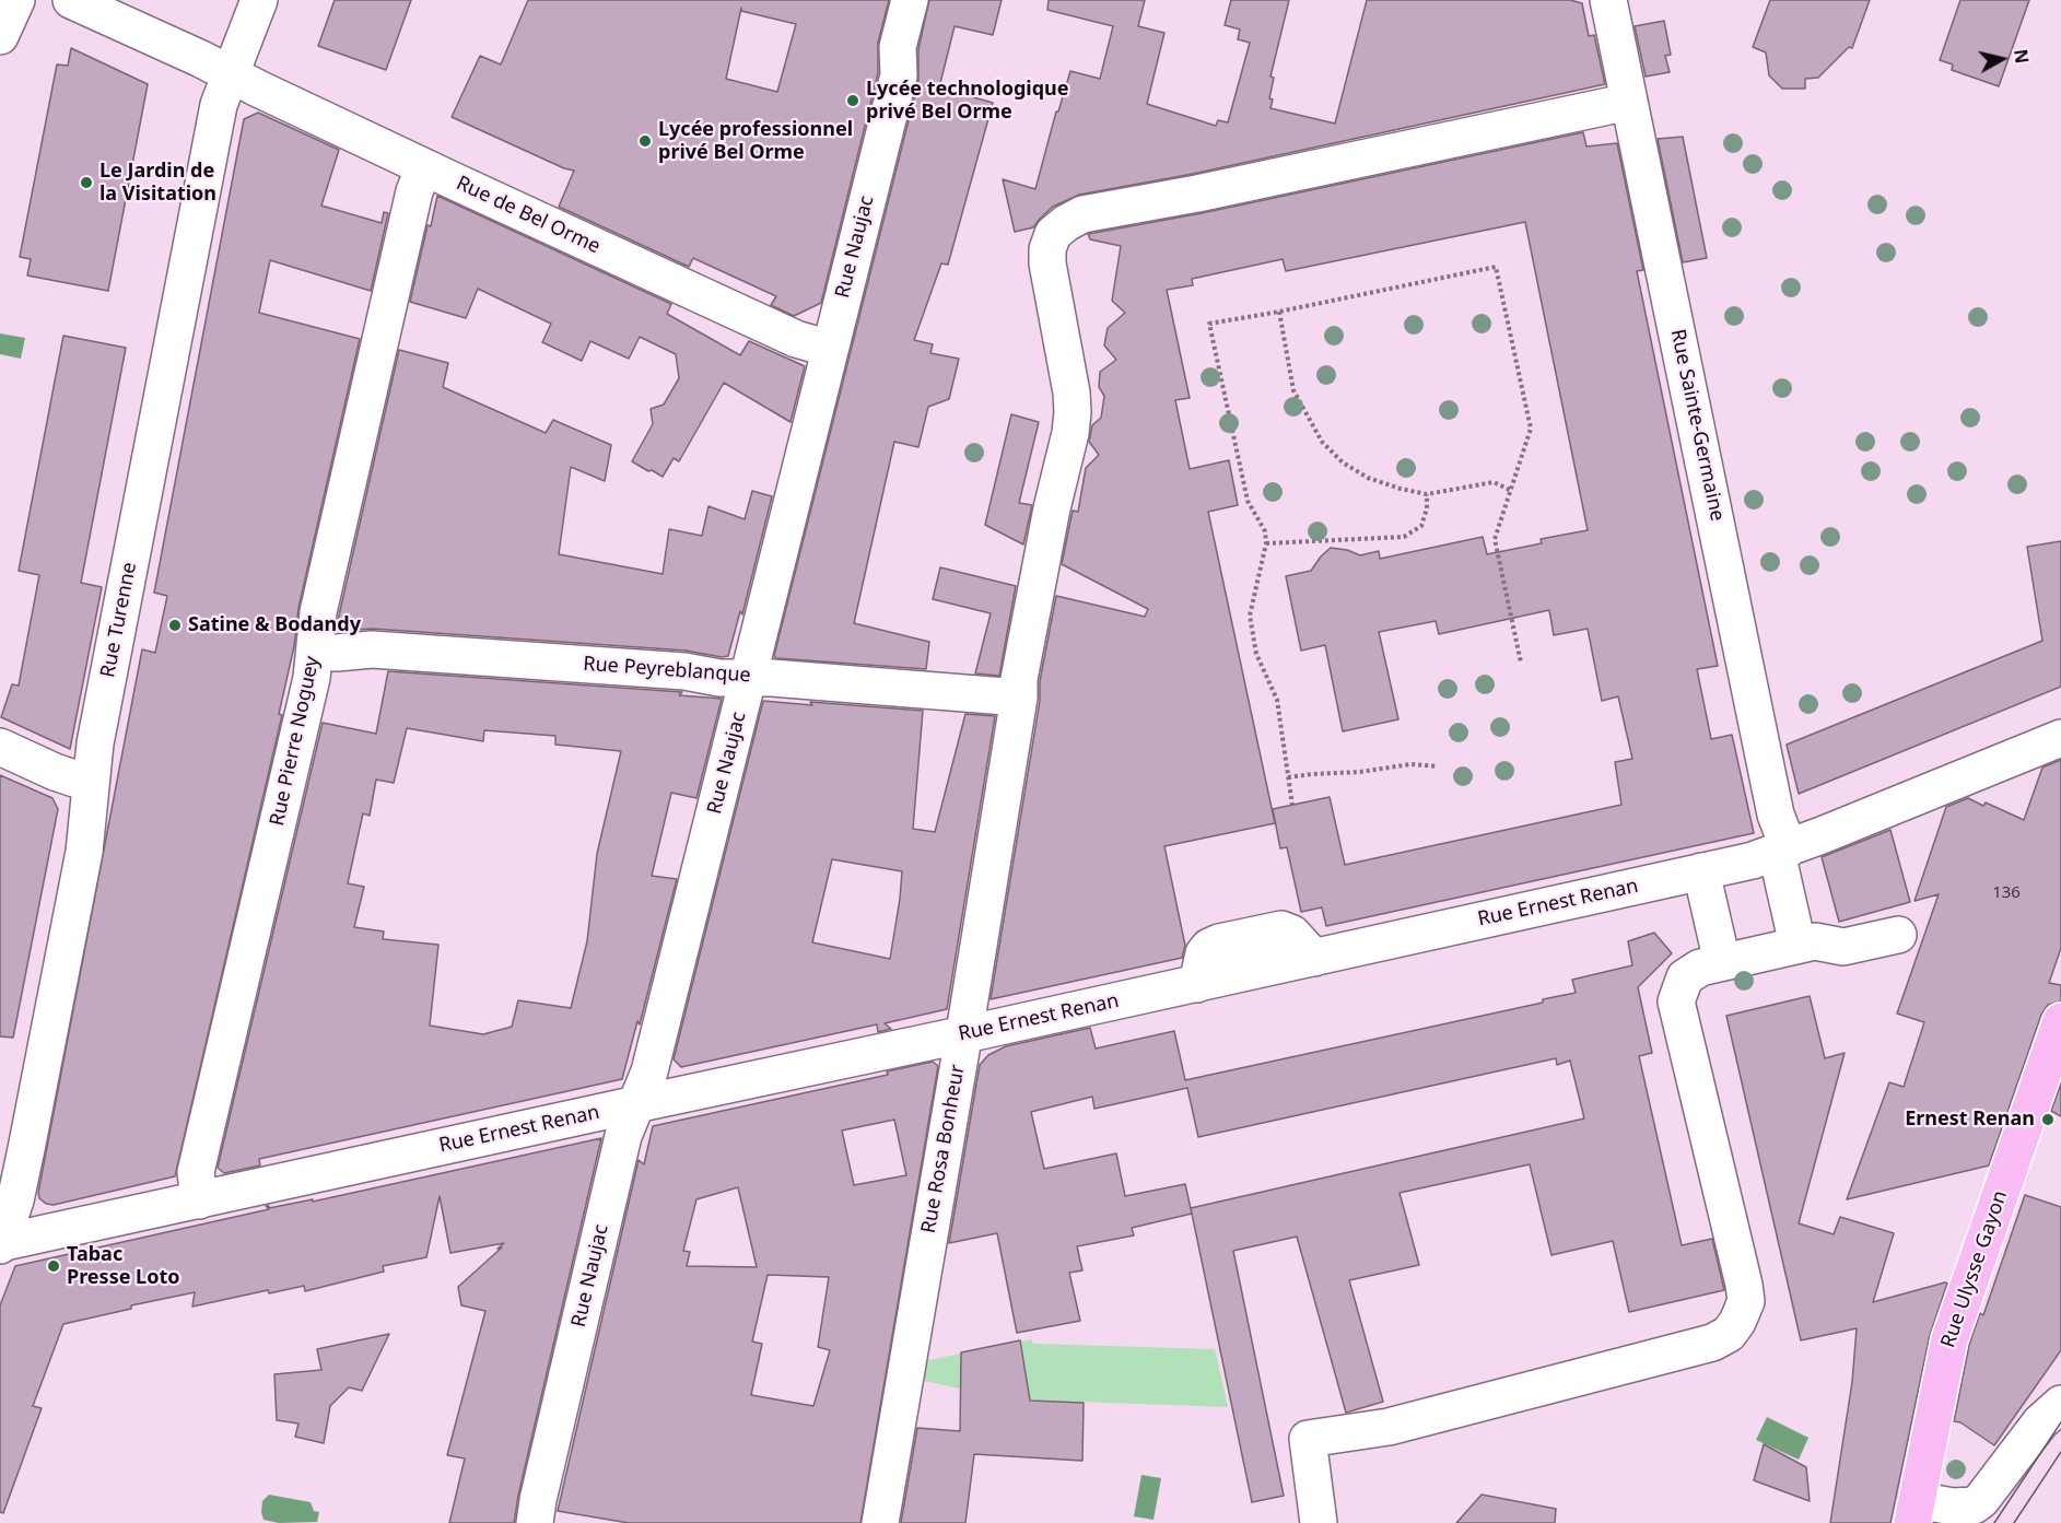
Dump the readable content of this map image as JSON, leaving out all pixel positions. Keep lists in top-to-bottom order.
{
  "streets": {
    "main road": ["Rue Ulysse Gayon"],
    "street": [
      "Rue de Bel Orme",
      "Rue Naujac",
      "Rue Sainte-Germaine",
      "Rue Turenne",
      "Rue Peyreblanque",
      "Rue Pierre Noguey",
      "Rue Ernest Renan",
      "Rue Rosa Bonheur"
    ]
  },
  "crossings": [
    ["Rue de Bel Orme", "Rue Naujac"],
    ["Rue de Bel Orme", "Rue Turenne"],
    ["Rue de Bel Orme", "Rue Pierre Noguey"],
    ["Rue Naujac", "Rue Peyreblanque"],
    ["Rue Naujac", "Rue Ernest Renan"],
    ["Rue Sainte-Germaine", "Rue Ernest Renan"],
    ["Rue Sainte-Germaine", "Rue Rosa Bonheur"],
    ["Rue Turenne", "Rue Ernest Renan"],
    ["Rue Peyreblanque", "Rue Pierre Noguey"],
    ["Rue Peyreblanque", "Rue Rosa Bonheur"],
    ["Rue Pierre Noguey", "Rue Ernest Renan"],
    ["Rue Ernest Renan", "Rue Rosa Bonheur"]
  ],
  "places": [
    "Lycée technologique privé Bel Orme",
    "Lycée professionnel privé Bel Orme",
    "Le Jardin de la Visitation",
    "Satine & Bodandy",
    "Ernest Renan",
    "Tabac Presse Loto"
  ],
  "house_numbers": ["136"],
  "north": "right"
}
